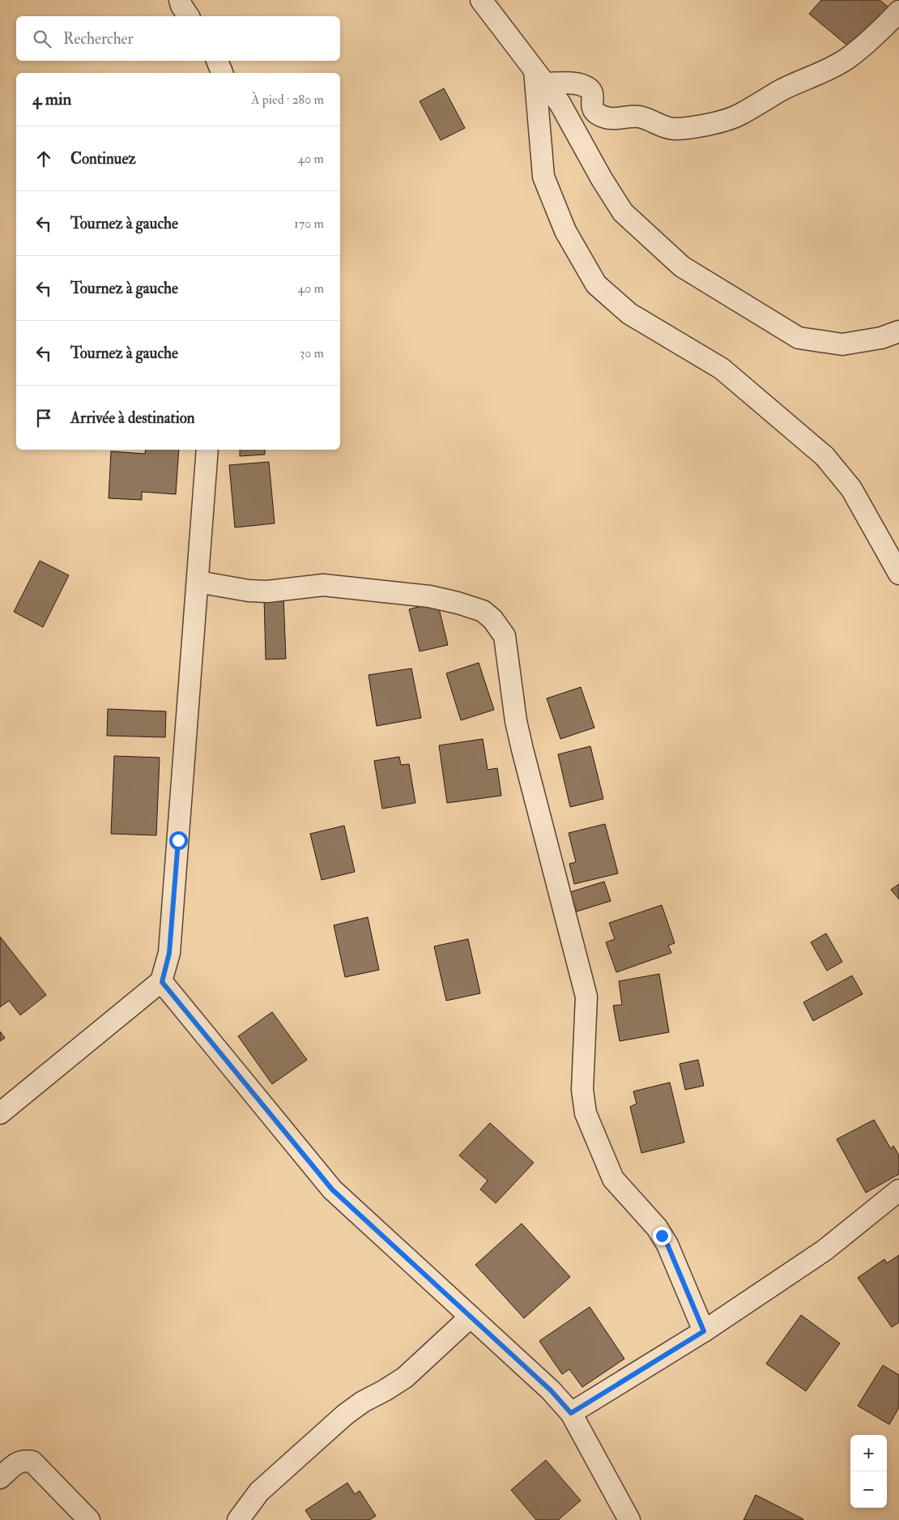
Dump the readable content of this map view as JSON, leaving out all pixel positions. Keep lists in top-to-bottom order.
{
  "page": {
    "search": "Rechercher",
    "heading": ["4 min", "À pied · 280 m"],
    "list": [
      ["Continuez", "40 m"],
      ["Tournez à gauche", "170 m"],
      ["Tournez à gauche", "40 m"],
      ["Tournez à gauche", "30 m"],
      "Arrivée à destination"
    ],
    "map_buttons": ["+", "−"]
  }
}
